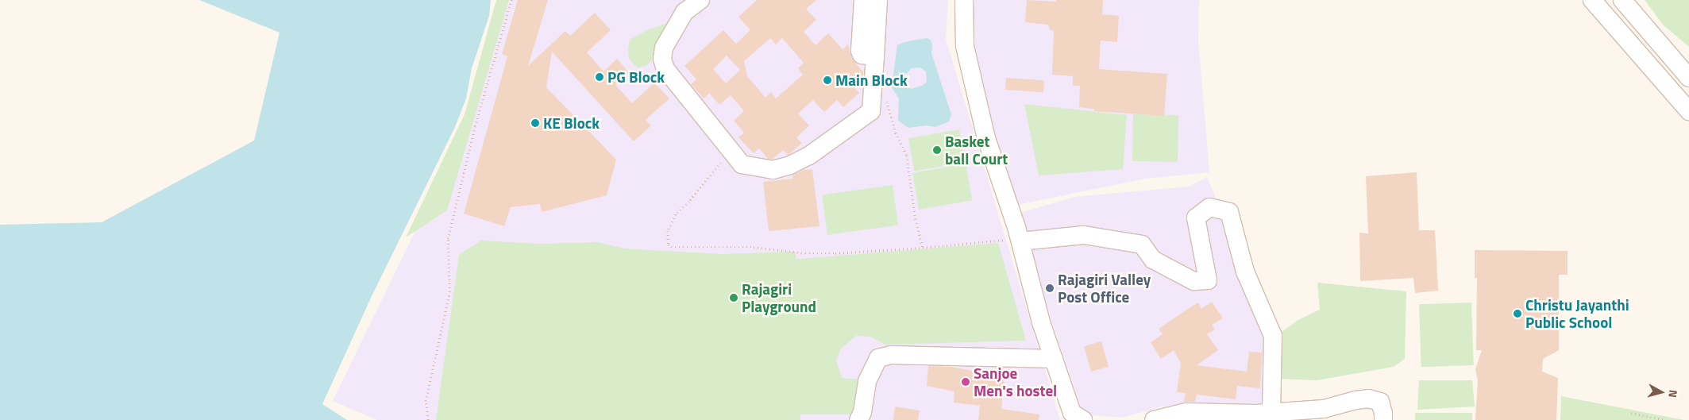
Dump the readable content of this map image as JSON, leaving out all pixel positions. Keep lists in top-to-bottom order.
{
  "places": [
    "PG Block",
    "Main Block",
    "KE Block",
    "Basket ball Court",
    "Rajagiri Valley Post Office",
    "Rajagiri Playground",
    "Christu Jayanthi Public School",
    "Sanjoe Men's hostel"
  ],
  "north": "right"
}
